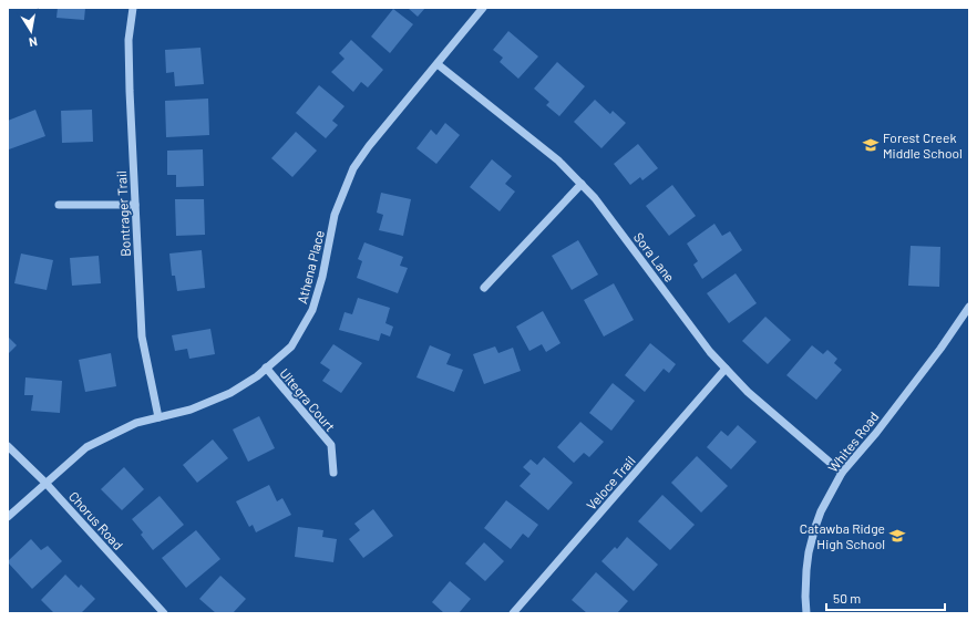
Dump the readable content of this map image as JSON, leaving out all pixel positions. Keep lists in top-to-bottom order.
{
  "streets": {
    "street": [
      "Bontrager Trail",
      "Sora Lane",
      "Athena Place",
      "Ultegra Court",
      "Whites Road",
      "Veloce Trail",
      "Chorus Road"
    ]
  },
  "crossings": [
    ["Bontrager Trail", "Athena Place"],
    ["Sora Lane", "Athena Place"],
    ["Sora Lane", "Whites Road"],
    ["Sora Lane", "Veloce Trail"],
    ["Athena Place", "Ultegra Court"],
    ["Athena Place", "Chorus Road"]
  ],
  "places": {
    "school or university": ["Forest Creek Middle School", "Catawba Ridge High School"]
  },
  "scale_bar": "50 m",
  "north": "bottom"
}
